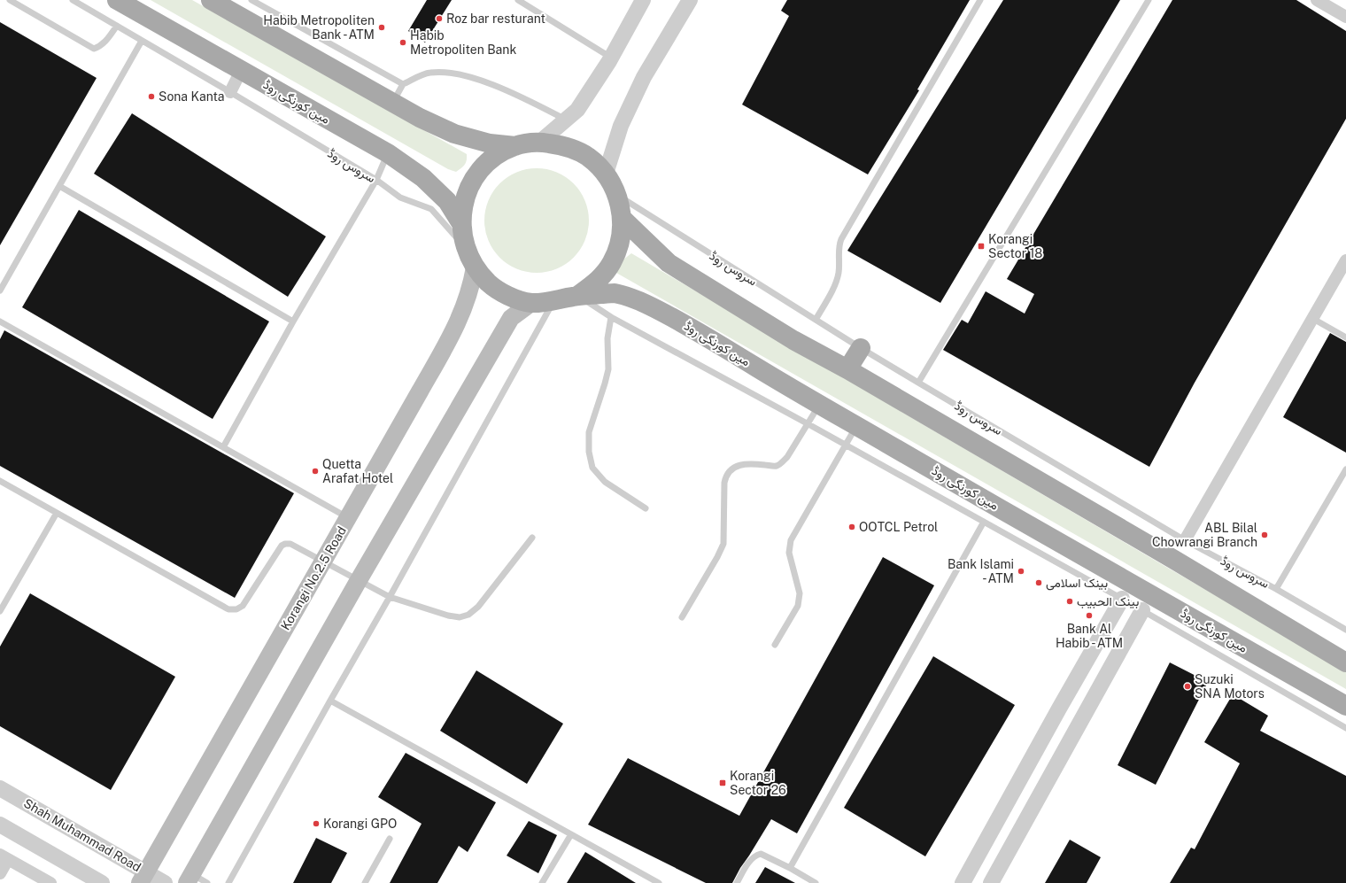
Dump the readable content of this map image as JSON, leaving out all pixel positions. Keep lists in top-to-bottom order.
{
  "streets": {
    "main road": ["مین کورنگی روڈ", "Korangi No.2.5 Road"],
    "street": ["Shah Muhammad Road"],
    "lane": ["سروس روڈ"]
  },
  "crossings": [
    ["Korangi No.2.5 Road", "Shah Muhammad Road"]
  ],
  "places": {
    "other": [
      "Roz bar resturant",
      "Habib Metropoliten Bank - ATM",
      "Habib Metropoliten Bank",
      "Sona Kanta",
      "Quetta Arafat Hotel",
      "OOTCL Petrol",
      "ABL Bilal Chowrangi Branch",
      "Bank Islami - ATM",
      "بینک اسلامی",
      "بينک الحبيب",
      "Bank Al Habib - ATM",
      "Suzuki SNA Motors",
      "Korangi GPO"
    ],
    "transit": ["Korangi Sector 18", "Korangi Sector 26"]
  }
}
